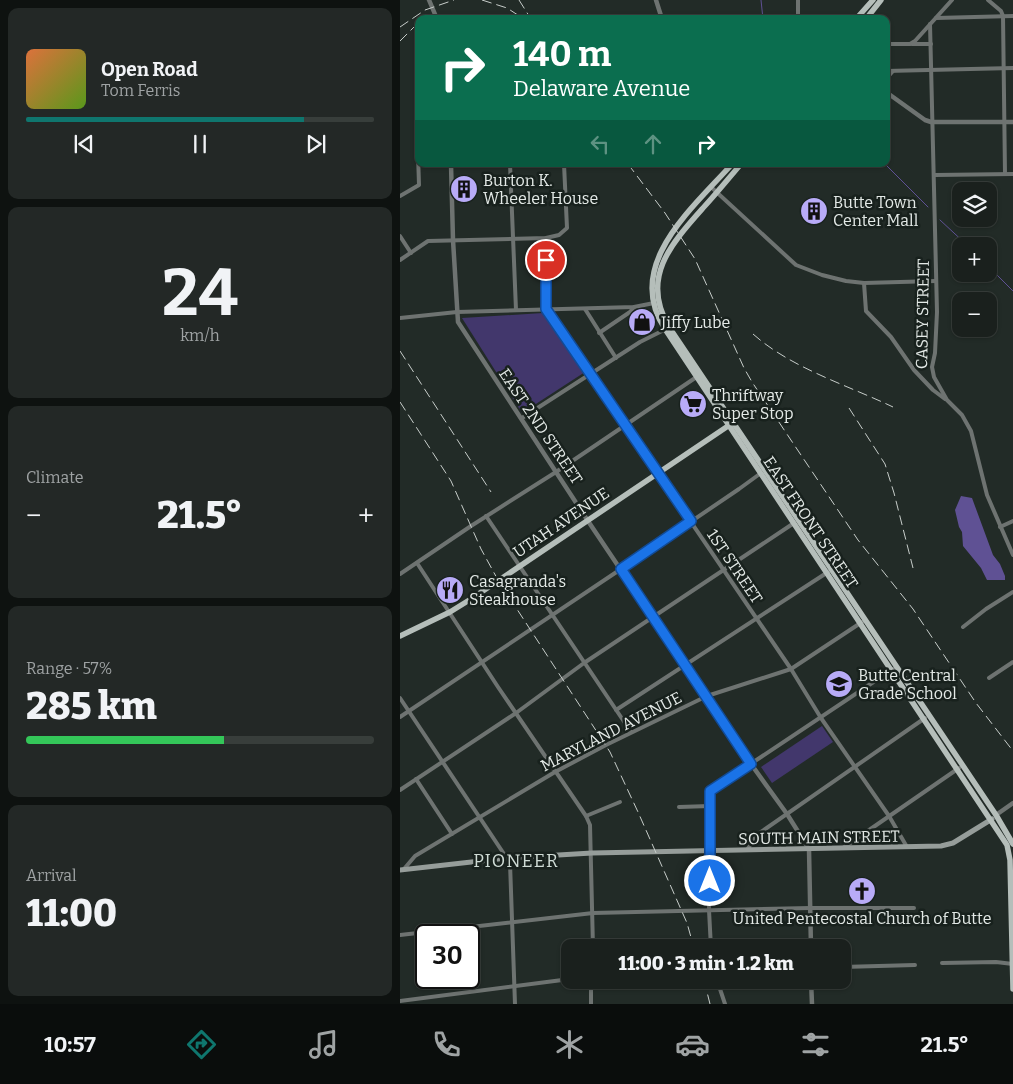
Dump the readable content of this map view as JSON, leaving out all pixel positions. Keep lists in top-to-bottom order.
{
  "streets": {
    "main road": ["UTAH AVENUE", "EAST FRONT STREET", "SOUTH MAIN STREET"],
    "street": [
      "CASEY STREET",
      "EAST 2ND STREET",
      "1ST STREET",
      "MARYLAND AVENUE"
    ]
  },
  "crossings": [
    ["EAST 2ND STREET", "UTAH AVENUE"],
    ["EAST 2ND STREET", "MARYLAND AVENUE"],
    ["EAST 2ND STREET", "SOUTH MAIN STREET"],
    ["UTAH AVENUE", "EAST FRONT STREET"],
    ["UTAH AVENUE", "1ST STREET"],
    ["EAST FRONT STREET", "MARYLAND AVENUE"],
    ["EAST FRONT STREET", "SOUTH MAIN STREET"],
    ["1ST STREET", "MARYLAND AVENUE"],
    ["1ST STREET", "SOUTH MAIN STREET"],
    ["MARYLAND AVENUE", "SOUTH MAIN STREET"]
  ],
  "districts": ["PIONEER"],
  "places": {
    "building": ["Burton K. Wheeler House", "Butte Town Center Mall"],
    "shop": ["Jiffy Lube"],
    "supermarket": ["Thriftway Super Stop"],
    "restaurant": ["Casagranda's Steakhouse"],
    "school or university": ["Butte Central Grade School"],
    "church": ["United Pentecostal Church of Butte"]
  },
  "page": {
    "turn": ["140 m", "Delaware Avenue"],
    "song": ["Open Road", "Tom Ferris"],
    "map_buttons": ["+", "−"],
    "tile": [
      ["24", "km/h"],
      "Climate",
      ["Range · 57%", "285 km"],
      ["Arrival", "11:00"]
    ],
    "heat": ["−", "21.5°", "+"],
    "limit": "30",
    "trip": "11:00 · 3 min · 1.2 km",
    "tabs": ["10:57", "21.5°"]
  }
}
